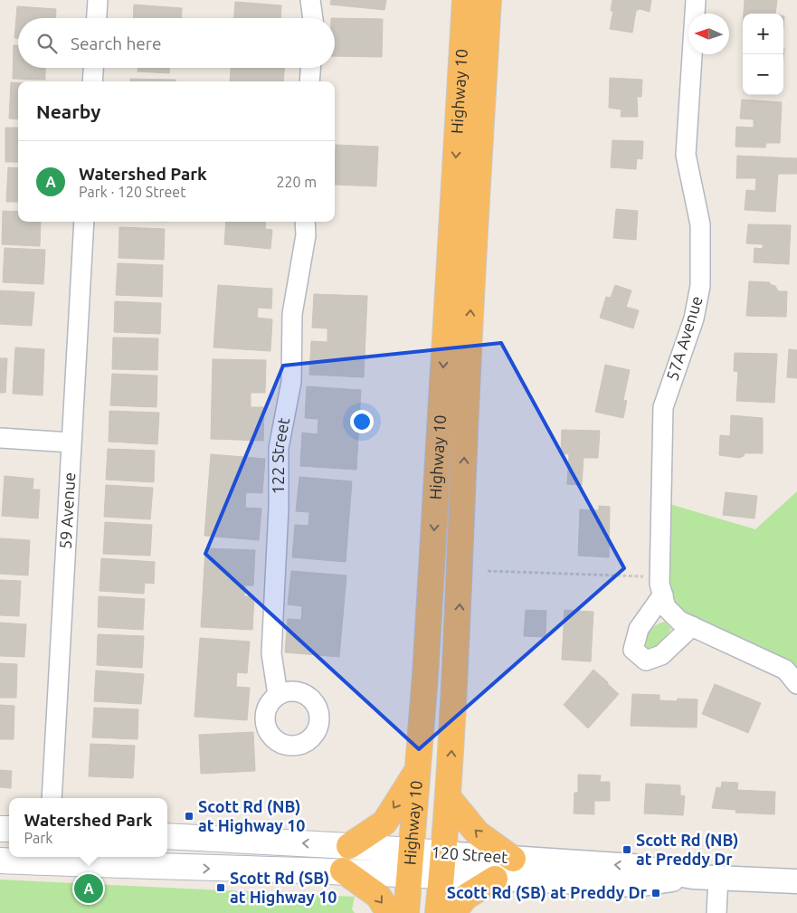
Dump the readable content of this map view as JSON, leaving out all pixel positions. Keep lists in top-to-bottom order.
{
  "streets": {
    "highway": ["Highway 10"],
    "main road": ["120 Street"],
    "street": ["57A Avenue", "122 Street", "59 Avenue"]
  },
  "crossings": [
    ["Highway 10", "120 Street"]
  ],
  "places": {
    "transit": [
      "Scott Rd (NB) at Highway 10",
      "Scott Rd (NB) at Preddy Dr",
      "Scott Rd (SB) at Highway 10",
      "Scott Rd (SB) at Preddy Dr"
    ]
  },
  "north": "left",
  "page": {
    "map_buttons": ["+", "−"],
    "search": "Search here",
    "heading": "Nearby",
    "list": [
      {
        "mark": "A",
        "name": "Watershed Park",
        "note": "Park · 120 Street",
        "value": "220 m"
      }
    ],
    "popup": ["Watershed Park", "Park"],
    "pins": "A"
  }
}
